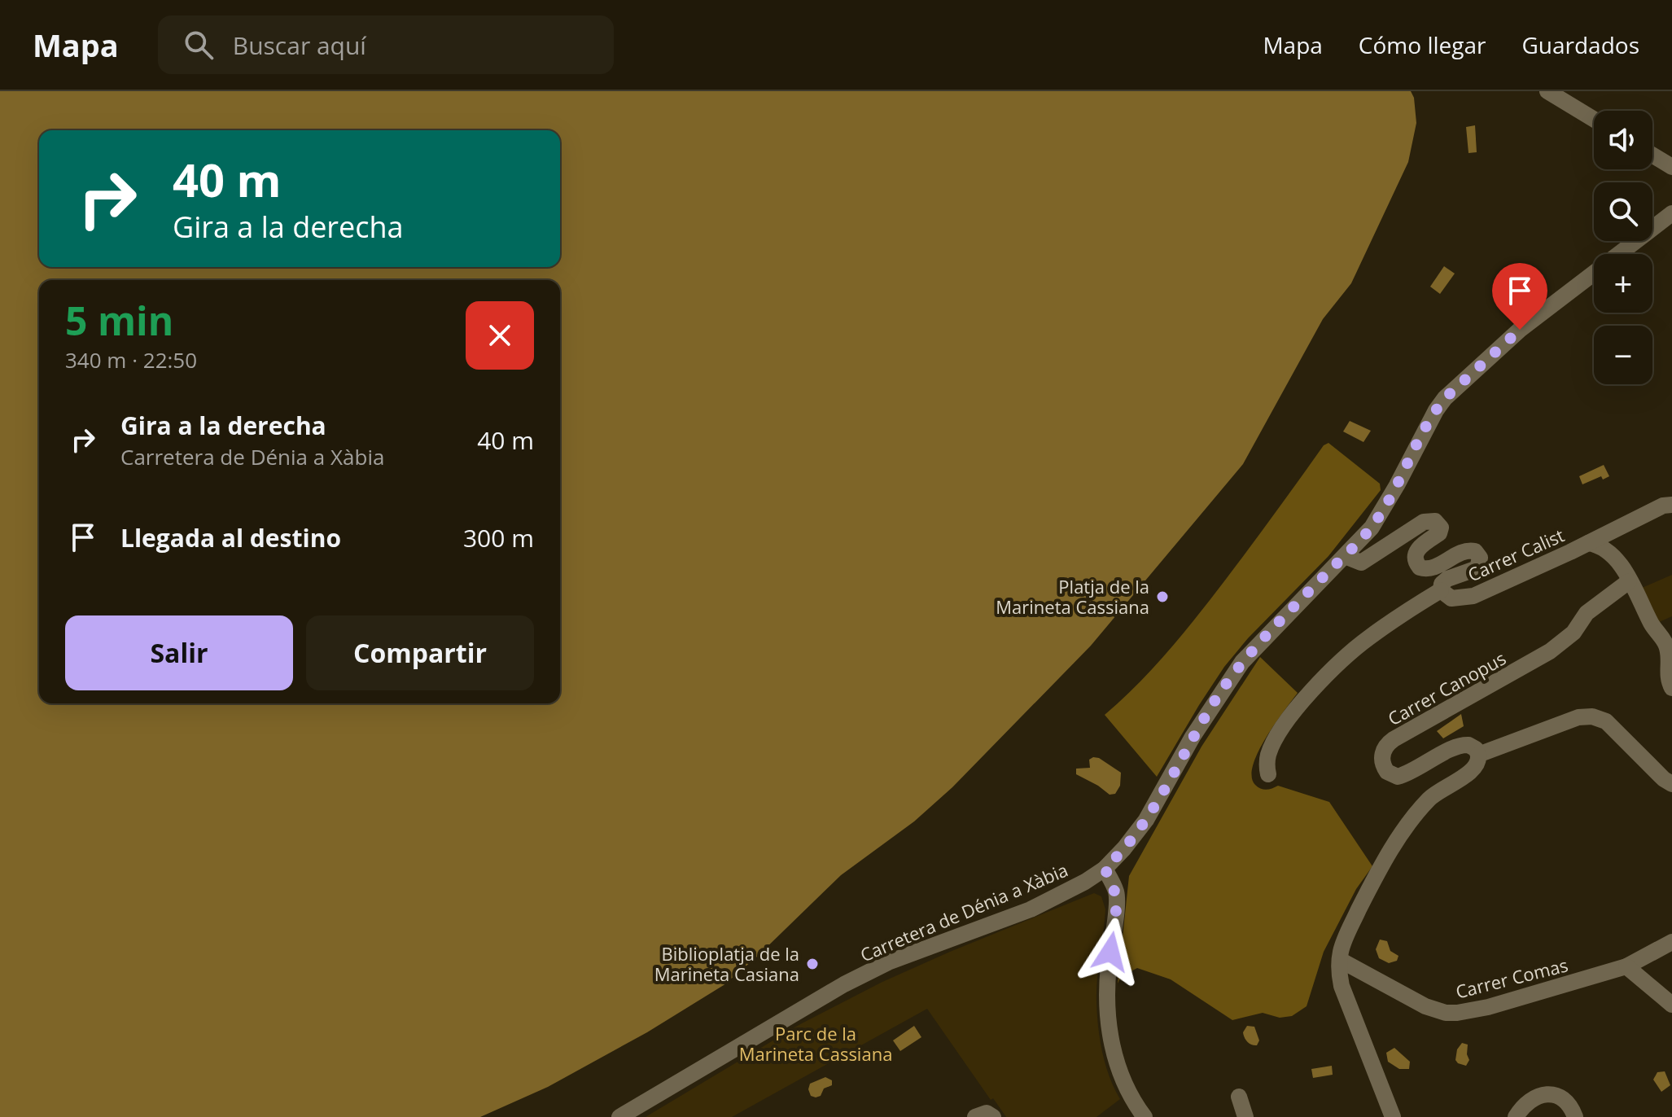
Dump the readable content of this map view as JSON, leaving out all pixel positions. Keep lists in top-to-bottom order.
{
  "streets": {
    "street": [
      "Carrer Calist",
      "Carrer Canopus",
      "Carretera de Dénia a Xàbia",
      "Carrer Comas"
    ]
  },
  "crossings": [
    ["Carrer Calist", "Carrer Canopus"],
    ["Carrer Calist", "Carretera de Dénia a Xàbia"]
  ],
  "parks": ["Parc de la Marineta Cassiana"],
  "places": ["Platja de la Marineta Cassiana", "Biblioplatja de la Marineta Casiana"],
  "page": {
    "header": "Mapa",
    "search": "Buscar aquí",
    "nav": ["Mapa", "Cómo llegar", "Guardados"],
    "map_buttons": ["+", "−"],
    "turn": ["40 m", "Gira a la derecha"],
    "heading": ["5 min", "340 m · 22:50"],
    "list": [
      {
        "name": "Gira a la derecha",
        "note": "Carretera de Dénia a Xàbia",
        "value": "40 m"
      },
      {
        "name": "Llegada al destino",
        "value": "300 m"
      }
    ],
    "buttons": ["Salir", "Compartir"]
  }
}
